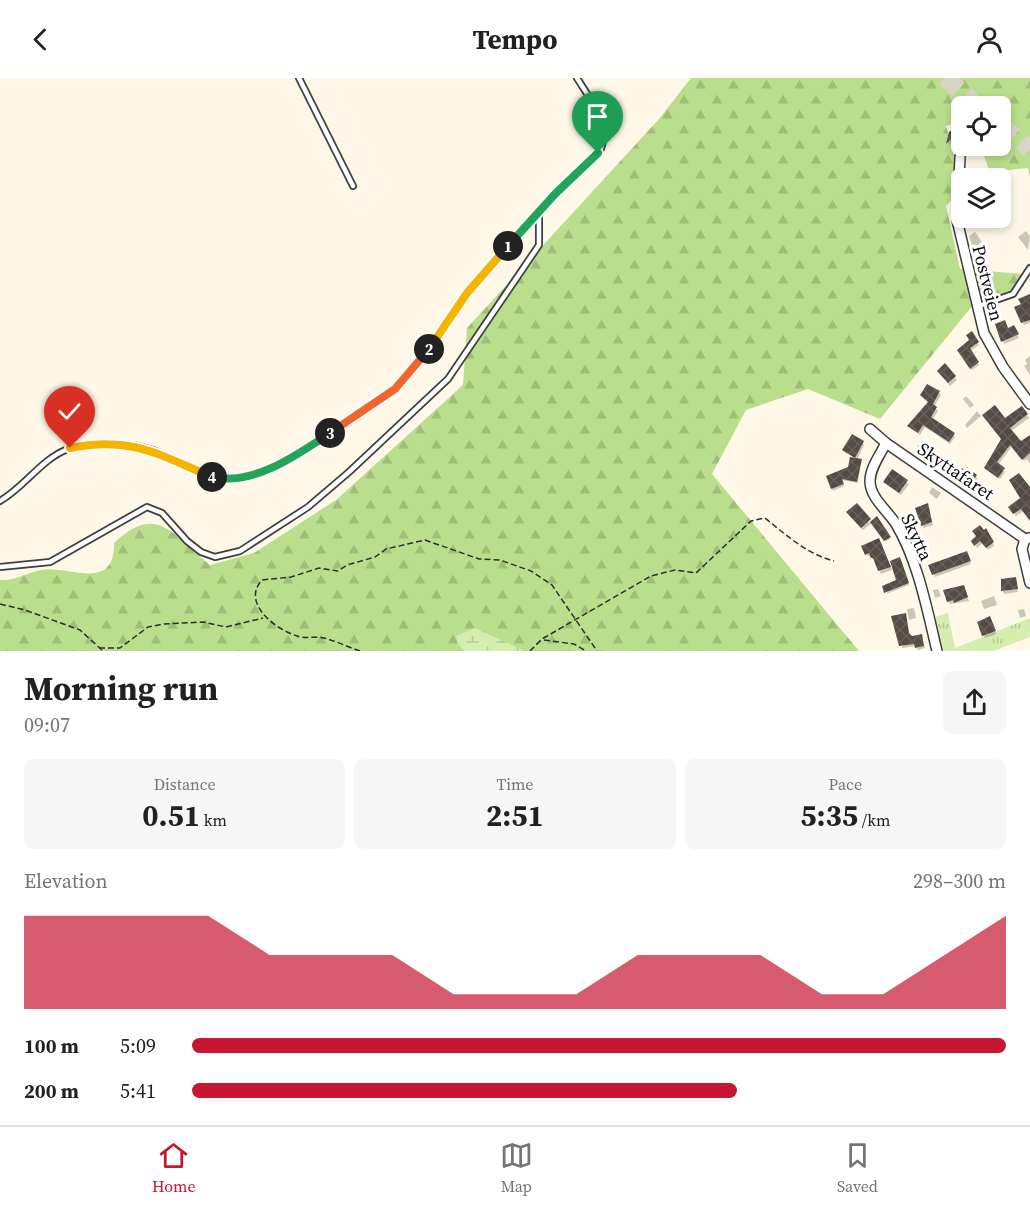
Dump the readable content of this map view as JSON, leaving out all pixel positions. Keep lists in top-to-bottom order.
{
  "streets": {
    "street": ["Postveien", "Skyttafaret", "Skytta"]
  },
  "crossings": [
    ["Skyttafaret", "Skytta"]
  ],
  "page": {
    "header": "Tempo",
    "pins": [
      "1",
      "2",
      "3",
      "4"
    ],
    "heading": ["Morning run", "09:07"],
    "stats": [
      ["Distance", "0.51 km"],
      ["Time", "2:51"],
      ["Pace", "5:35 /km"]
    ],
    "chart": ["Elevation", "298–300 m"],
    "list": [
      {
        "name": "100 m",
        "note": "5:09"
      },
      {
        "name": "200 m",
        "note": "5:41"
      }
    ],
    "tabs": ["Home", "Map", "Saved"]
  }
}
